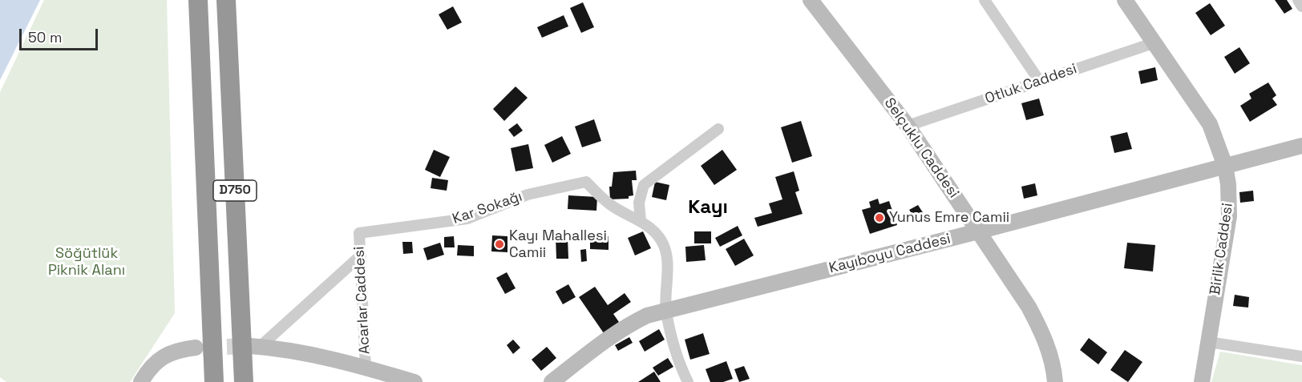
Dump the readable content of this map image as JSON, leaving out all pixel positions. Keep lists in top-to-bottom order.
{
  "streets": {
    "highway": ["D750"],
    "street": [
      "Otluk Caddesi",
      "Selçuklu Caddesi",
      "Kar Sokağı",
      "Birlik Caddesi",
      "Kayıboyu Caddesi",
      "Acarlar Caddesi"
    ]
  },
  "crossings": [
    ["Otluk Caddesi", "Selçuklu Caddesi"],
    ["Otluk Caddesi", "Birlik Caddesi"],
    ["Selçuklu Caddesi", "Kayıboyu Caddesi"],
    ["Kar Sokağı", "Acarlar Caddesi"],
    ["Birlik Caddesi", "Kayıboyu Caddesi"]
  ],
  "districts": ["Kayı"],
  "parks": ["Söğütlük Piknik Alanı"],
  "places": ["Yunus Emre Camii", "Kayı Mahallesi Camii"],
  "scale_bar": "50 m"
}
